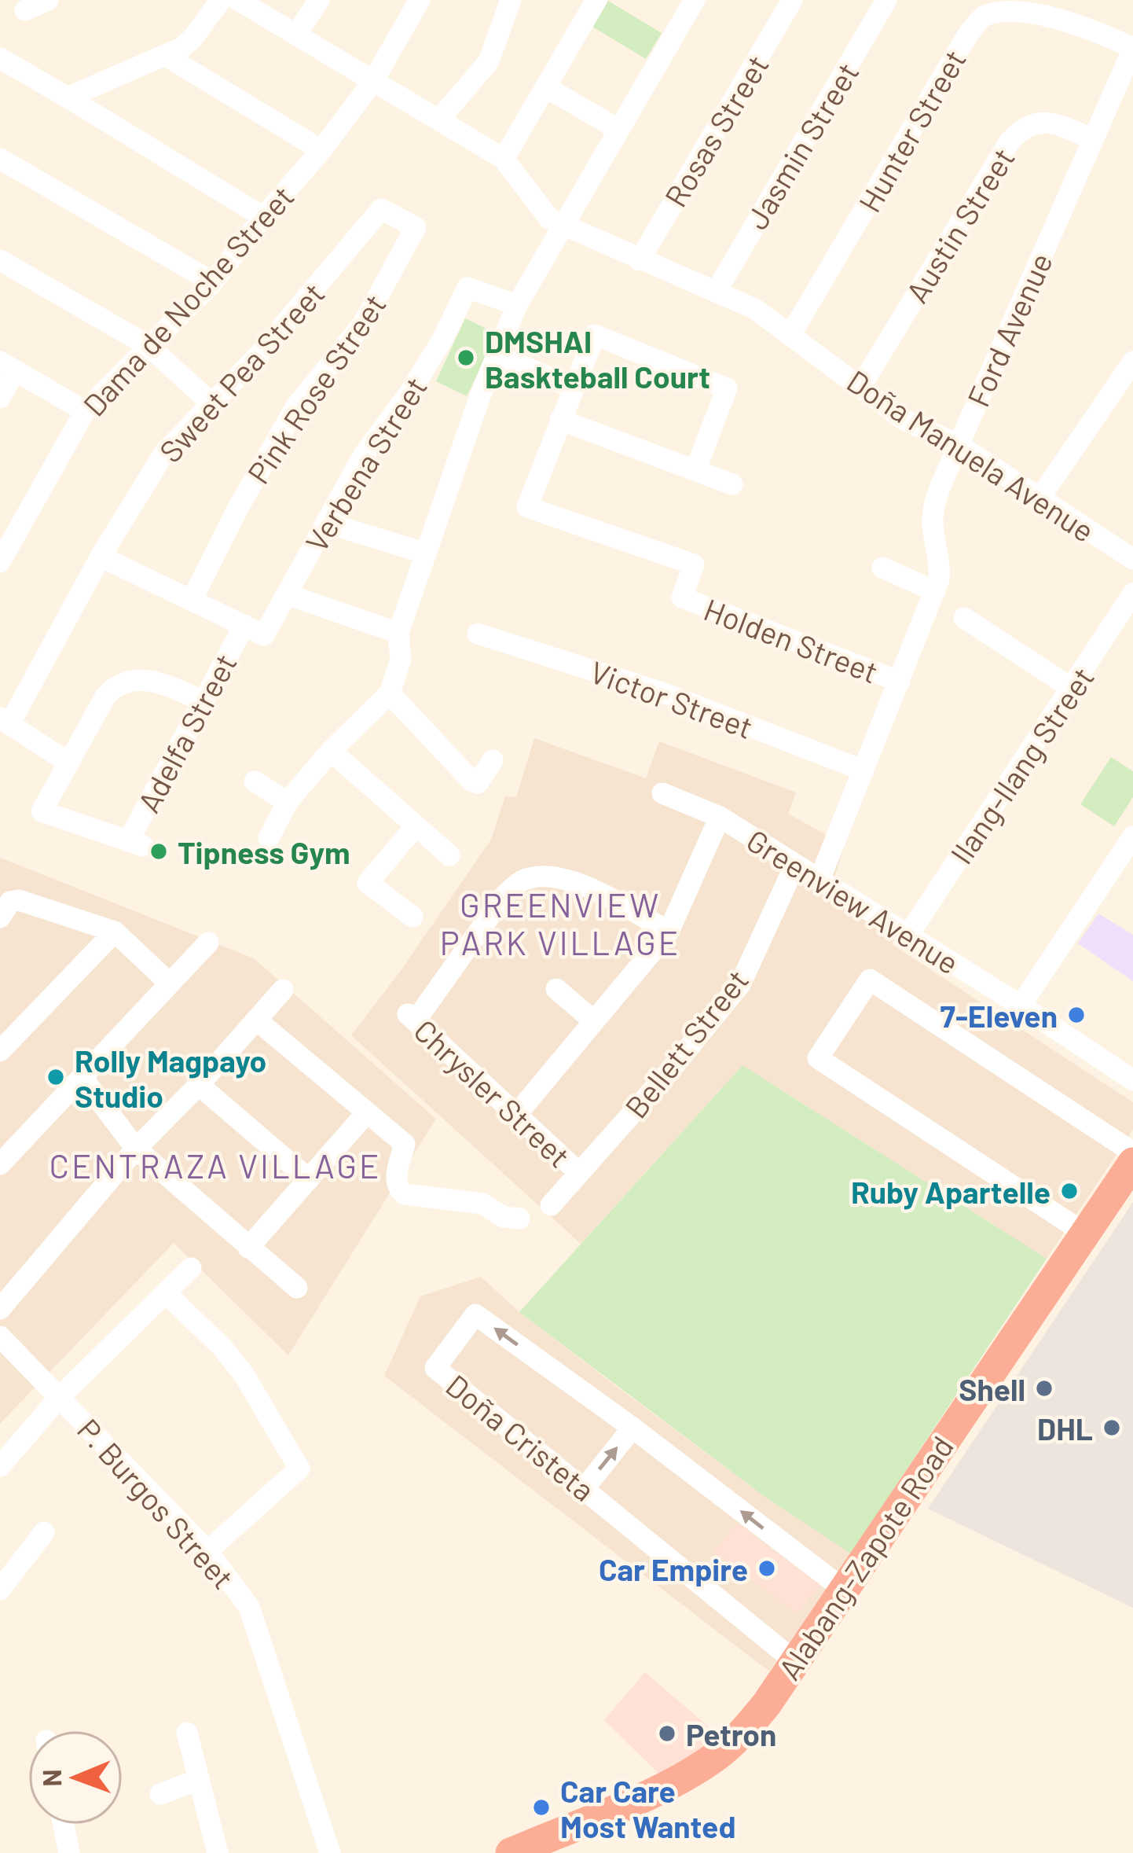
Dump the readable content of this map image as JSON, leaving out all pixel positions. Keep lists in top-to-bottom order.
{
  "streets": {
    "highway": ["Alabang-Zapote Road"],
    "street": [
      "Rosas Street",
      "Hunter Street",
      "Jasmin Street",
      "Austin Street",
      "Dama de Noche Street",
      "Ford Avenue",
      "Sweet Pea Street",
      "Pink Rose Street",
      "Doña Manuela Avenue",
      "Verbena Street",
      "Holden Street",
      "Victor Street",
      "Adelfa Street",
      "Ilang-Ilang Street",
      "Greenview Avenue",
      "Bellett Street",
      "Chrysler Street",
      "Doña Cristeta",
      "P. Burgos Street"
    ]
  },
  "crossings": [
    ["Rosas Street", "Doña Manuela Avenue"],
    ["Hunter Street", "Ford Avenue"],
    ["Hunter Street", "Doña Manuela Avenue"],
    ["Jasmin Street", "Doña Manuela Avenue"],
    ["Austin Street", "Ford Avenue"],
    ["Austin Street", "Doña Manuela Avenue"],
    ["Dama de Noche Street", "Doña Manuela Avenue"],
    ["Ford Avenue", "Doña Manuela Avenue"],
    ["Ford Avenue", "Holden Street"],
    ["Ford Avenue", "Victor Street"],
    ["Ford Avenue", "Greenview Avenue"],
    ["Sweet Pea Street", "Pink Rose Street"],
    ["Verbena Street", "Adelfa Street"],
    ["Ilang-Ilang Street", "Greenview Avenue"],
    ["Greenview Avenue", "Bellett Street"],
    ["Bellett Street", "Chrysler Street"],
    ["Doña Cristeta", "Alabang-Zapote Road"]
  ],
  "districts": ["GREENVIEW PARK VILLAGE", "CENTRAZA VILLAGE"],
  "places": [
    "DMSHAI Baskteball Court",
    "Tipness Gym",
    "7-Eleven",
    "Rolly Magpayo Studio",
    "Ruby Apartelle",
    "Shell",
    "DHL",
    "Car Empire",
    "Petron",
    "Car Care Most Wanted"
  ],
  "north": "left"
}
